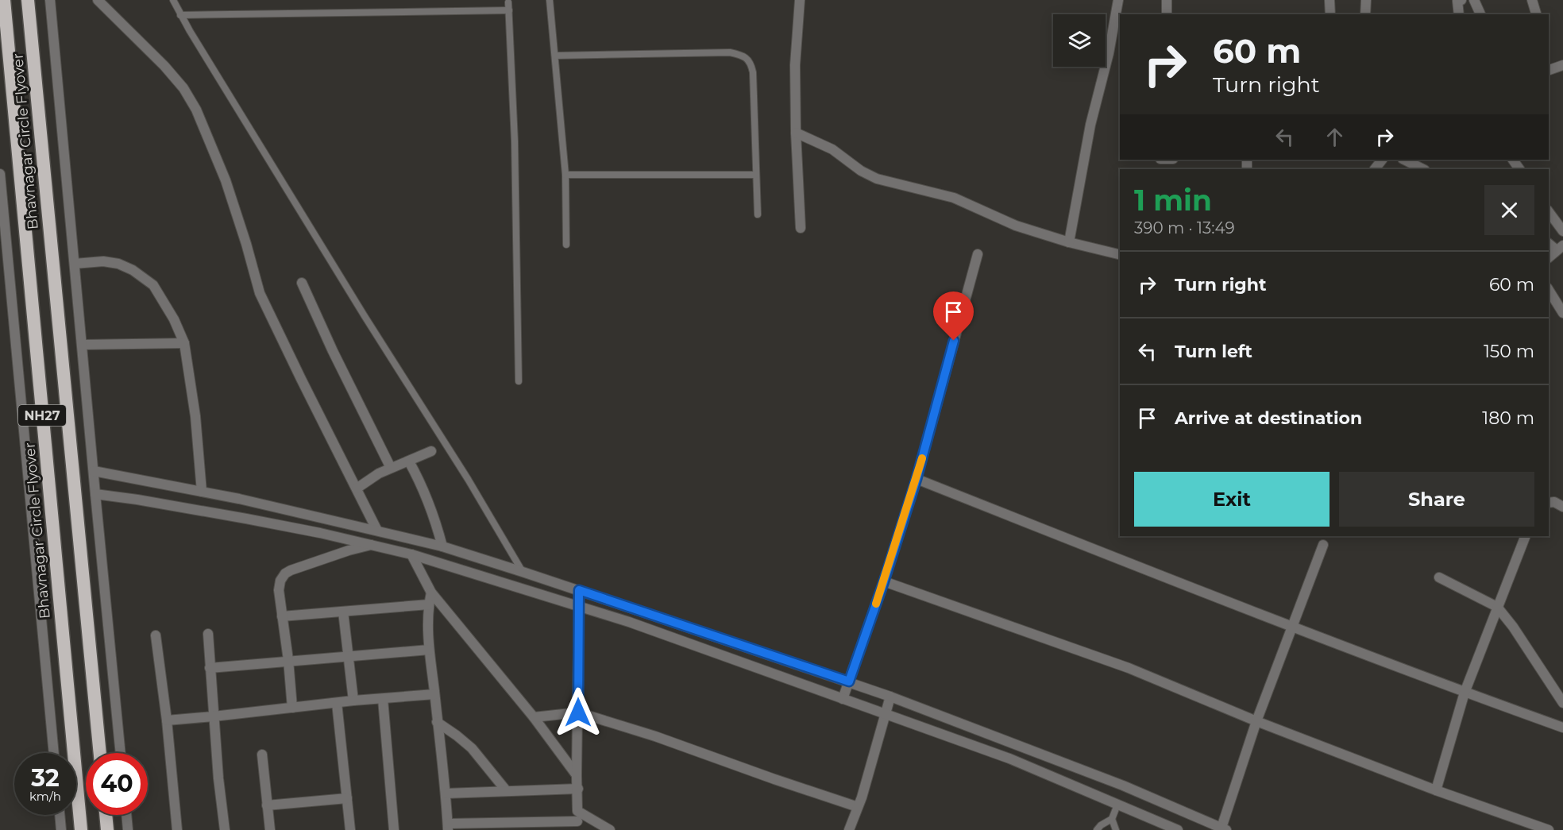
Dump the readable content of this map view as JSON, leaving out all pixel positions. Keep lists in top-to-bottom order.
{
  "streets": {
    "highway": ["Bhavnagar Circle Flyover", "NH27"]
  },
  "page": {
    "turn": ["60 m", "Turn right"],
    "heading": ["1 min", "390 m · 13:49"],
    "list": [
      {
        "name": "Turn right",
        "value": "60 m"
      },
      {
        "name": "Turn left",
        "value": "150 m"
      },
      {
        "name": "Arrive at destination",
        "value": "180 m"
      }
    ],
    "buttons": ["Exit", "Share"],
    "speed": "32 km/h",
    "limit": "40"
  }
}
